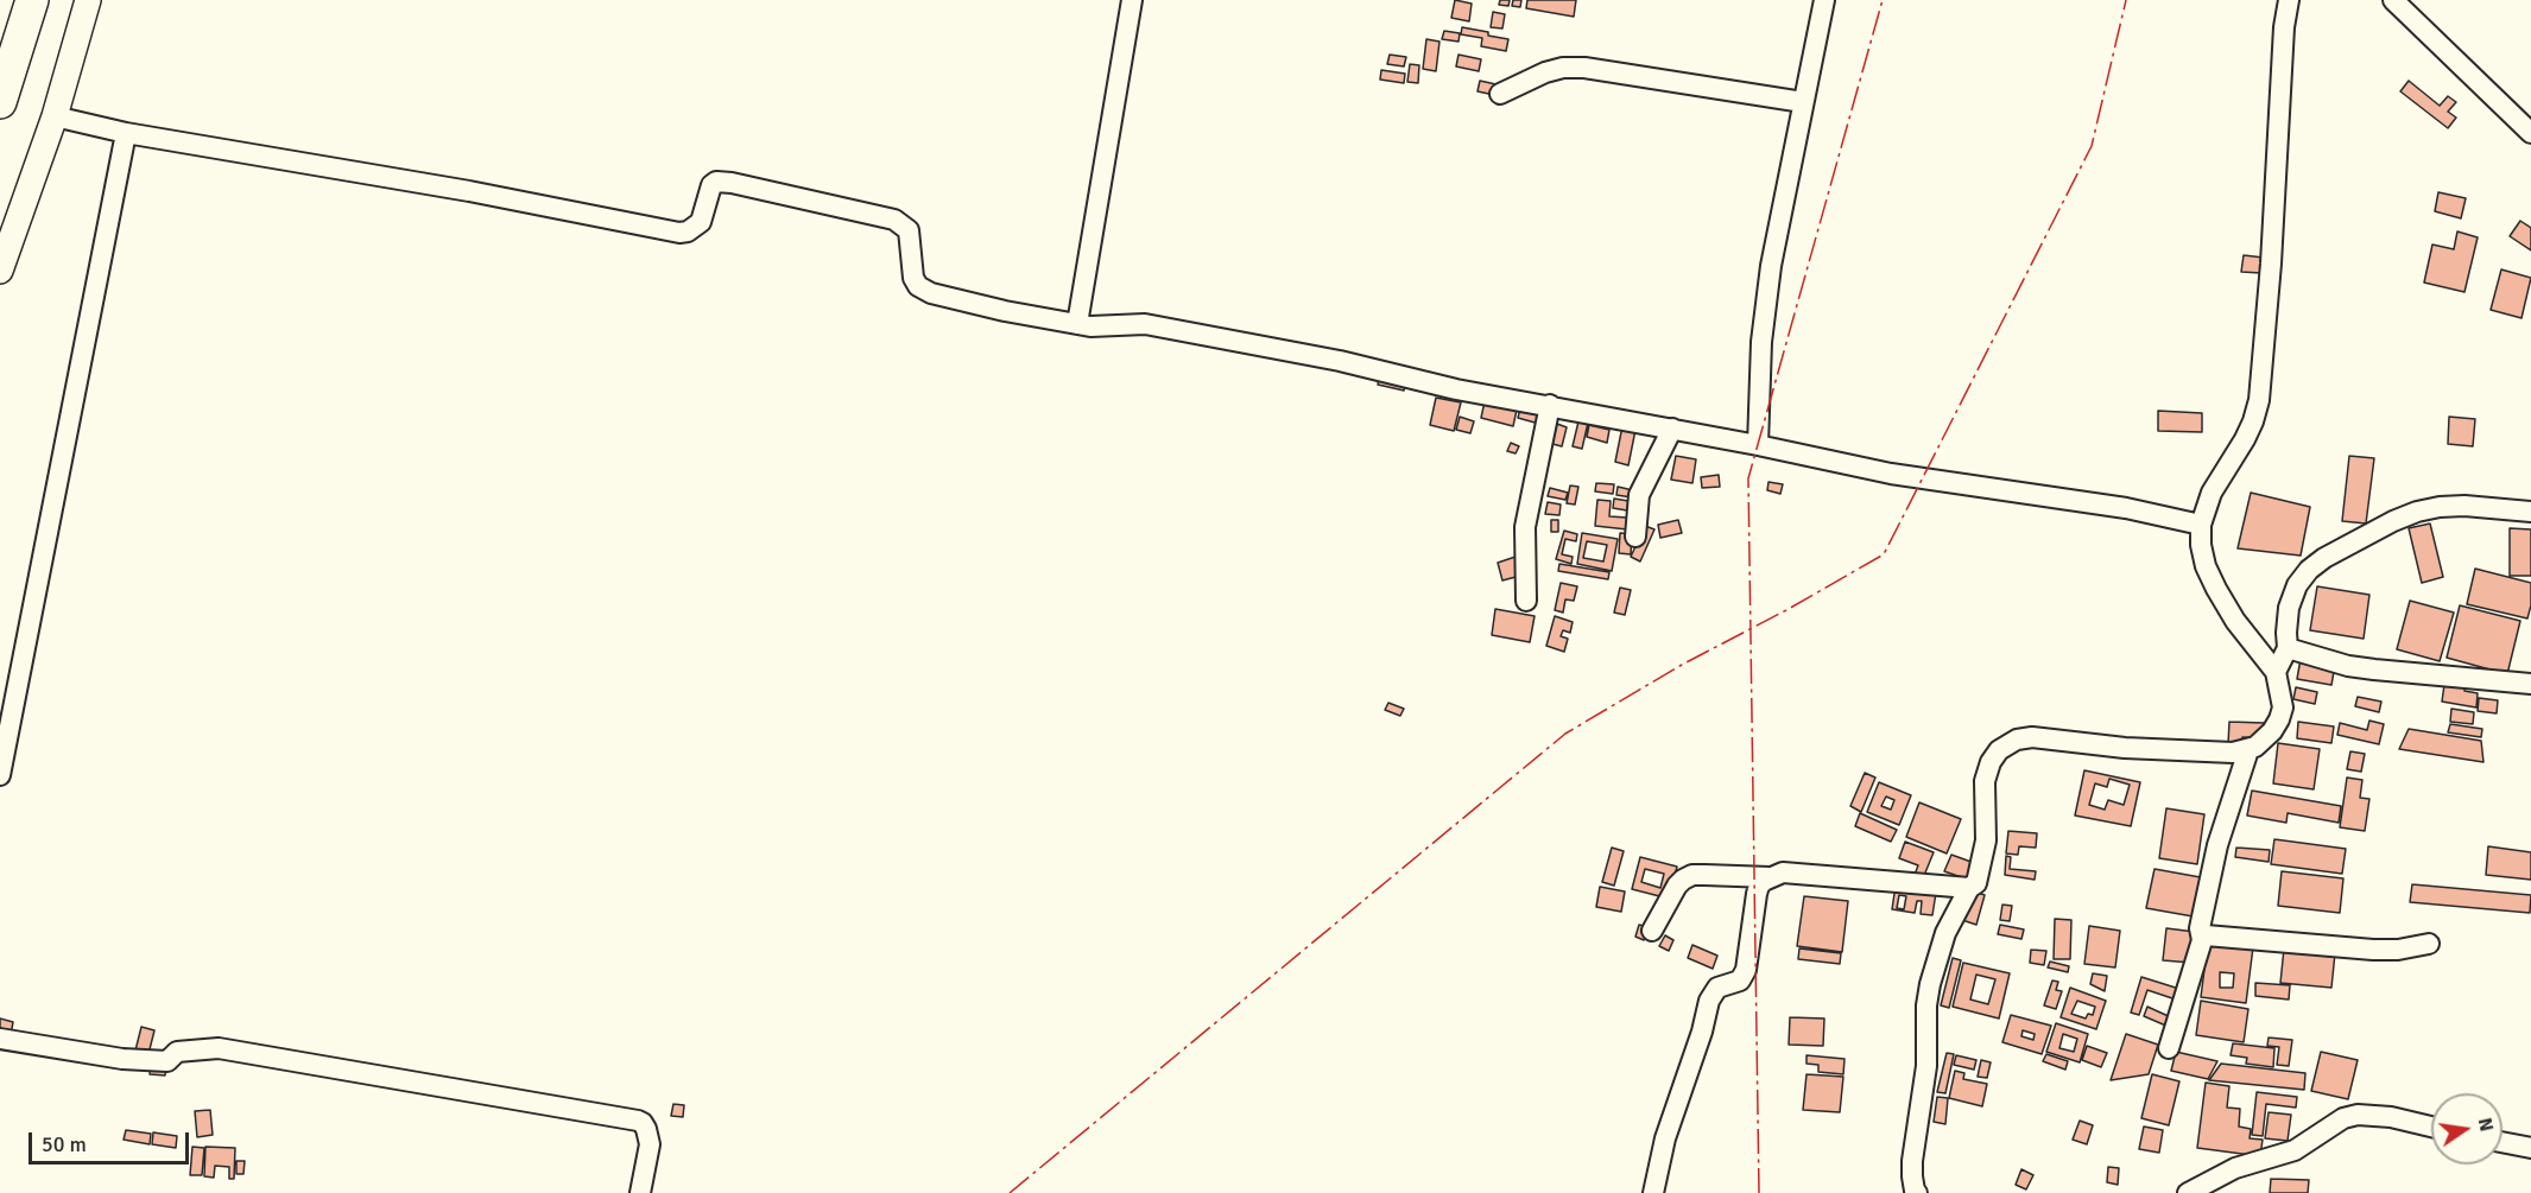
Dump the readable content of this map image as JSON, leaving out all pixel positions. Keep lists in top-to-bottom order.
{
  "scale_bar": "50 m",
  "north": "right"
}
